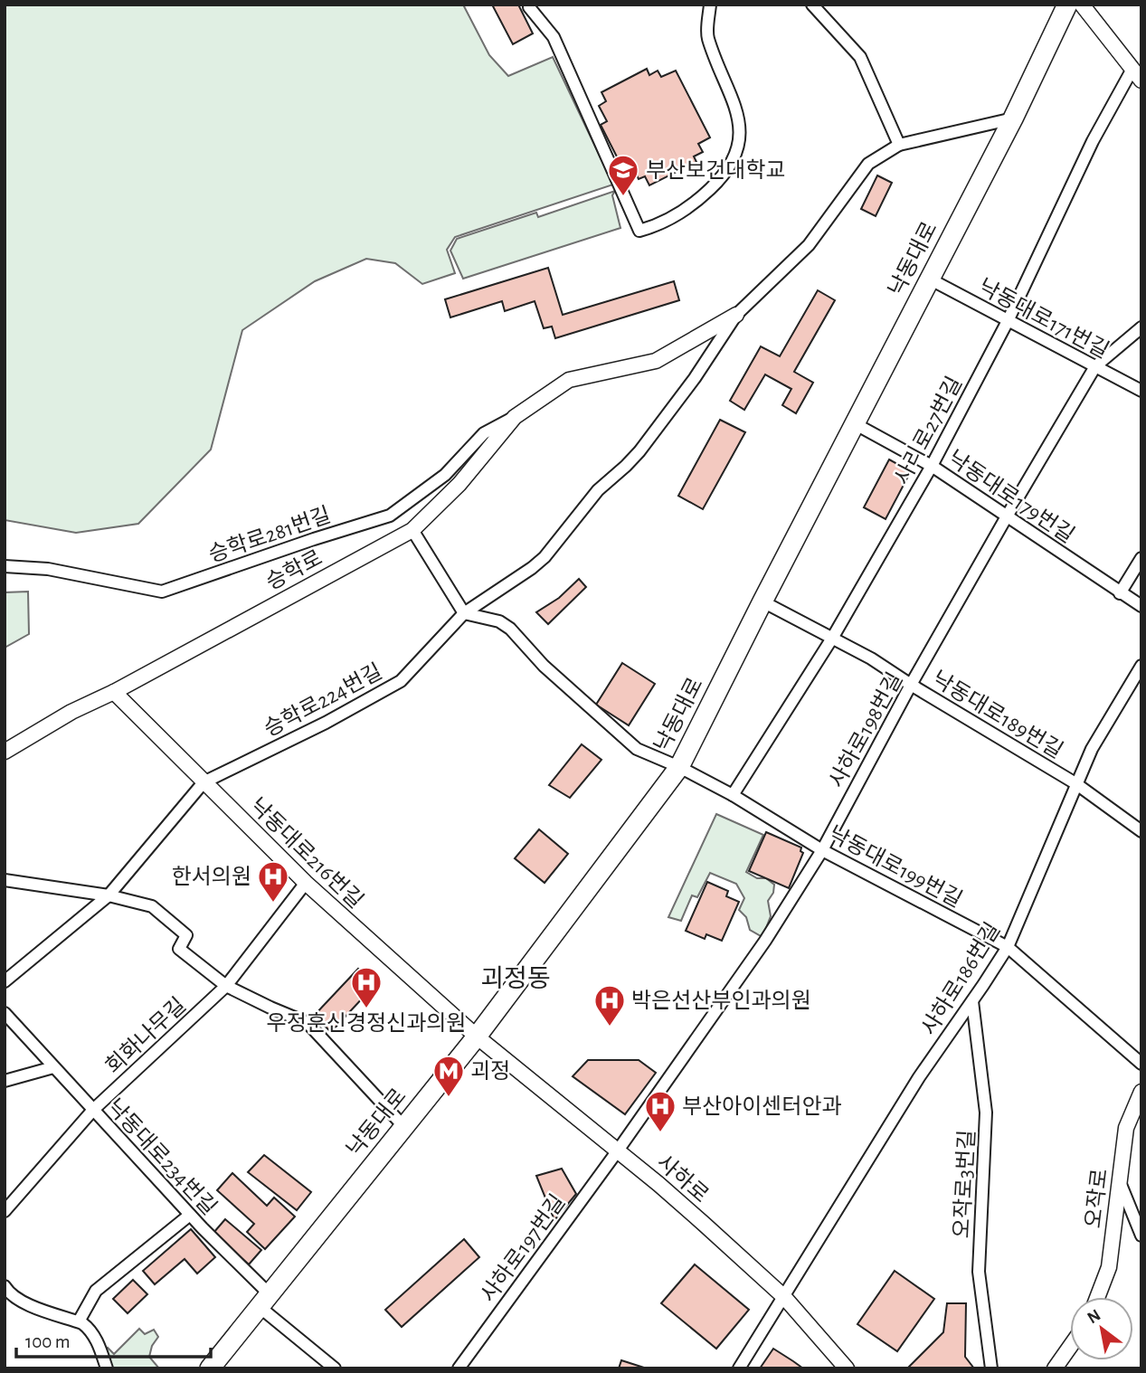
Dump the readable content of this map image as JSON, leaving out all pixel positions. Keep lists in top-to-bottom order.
{
  "streets": {
    "main road": ["낙동대로"],
    "street": [
      "낙동대로171번길",
      "사리로27번길",
      "낙동대로179번길",
      "승학로281번길",
      "승학로",
      "승학로224번길",
      "낙동대로189번길",
      "사하로198번길",
      "낙동대로216번길",
      "낙동대로199번길",
      "사하로186번길",
      "회화나무길",
      "낙동대로234번길",
      "사하로",
      "오작로3번길",
      "오작로",
      "사하로197번길"
    ]
  },
  "crossings": [
    ["낙동대로", "낙동대로171번길"],
    ["낙동대로", "낙동대로179번길"],
    ["낙동대로", "승학로224번길"],
    ["낙동대로", "낙동대로189번길"],
    ["낙동대로", "낙동대로216번길"],
    ["낙동대로", "낙동대로199번길"],
    ["낙동대로", "낙동대로234번길"],
    ["낙동대로", "사하로"],
    ["낙동대로171번길", "사리로27번길"],
    ["낙동대로171번길", "사하로198번길"],
    ["사리로27번길", "낙동대로179번길"],
    ["사리로27번길", "낙동대로189번길"],
    ["사리로27번길", "낙동대로199번길"],
    ["낙동대로179번길", "사하로198번길"],
    ["승학로281번길", "승학로"],
    ["승학로", "승학로224번길"],
    ["승학로", "낙동대로216번길"],
    ["승학로224번길", "낙동대로216번길"],
    ["승학로224번길", "낙동대로199번길"],
    ["낙동대로189번길", "사하로198번길"],
    ["낙동대로189번길", "사하로186번길"],
    ["사하로198번길", "낙동대로199번길"],
    ["사하로198번길", "사하로"],
    ["사하로198번길", "사하로197번길"],
    ["낙동대로216번길", "회화나무길"],
    ["낙동대로216번길", "사하로"],
    ["낙동대로199번길", "사하로186번길"],
    ["사하로186번길", "사하로"],
    ["사하로186번길", "오작로3번길"],
    ["회화나무길", "낙동대로234번길"],
    ["사하로", "사하로197번길"]
  ],
  "districts": ["괴정동"],
  "places": {
    "school or university": ["부산보건대학교"],
    "hospital": [
      "한서의원",
      "우정훈신경정신과의원",
      "박은선산부인과의원",
      "부산아이센터안과"
    ],
    "metro station": ["괴정"]
  },
  "scale_bar": "100 m",
  "north": "top left"
}
